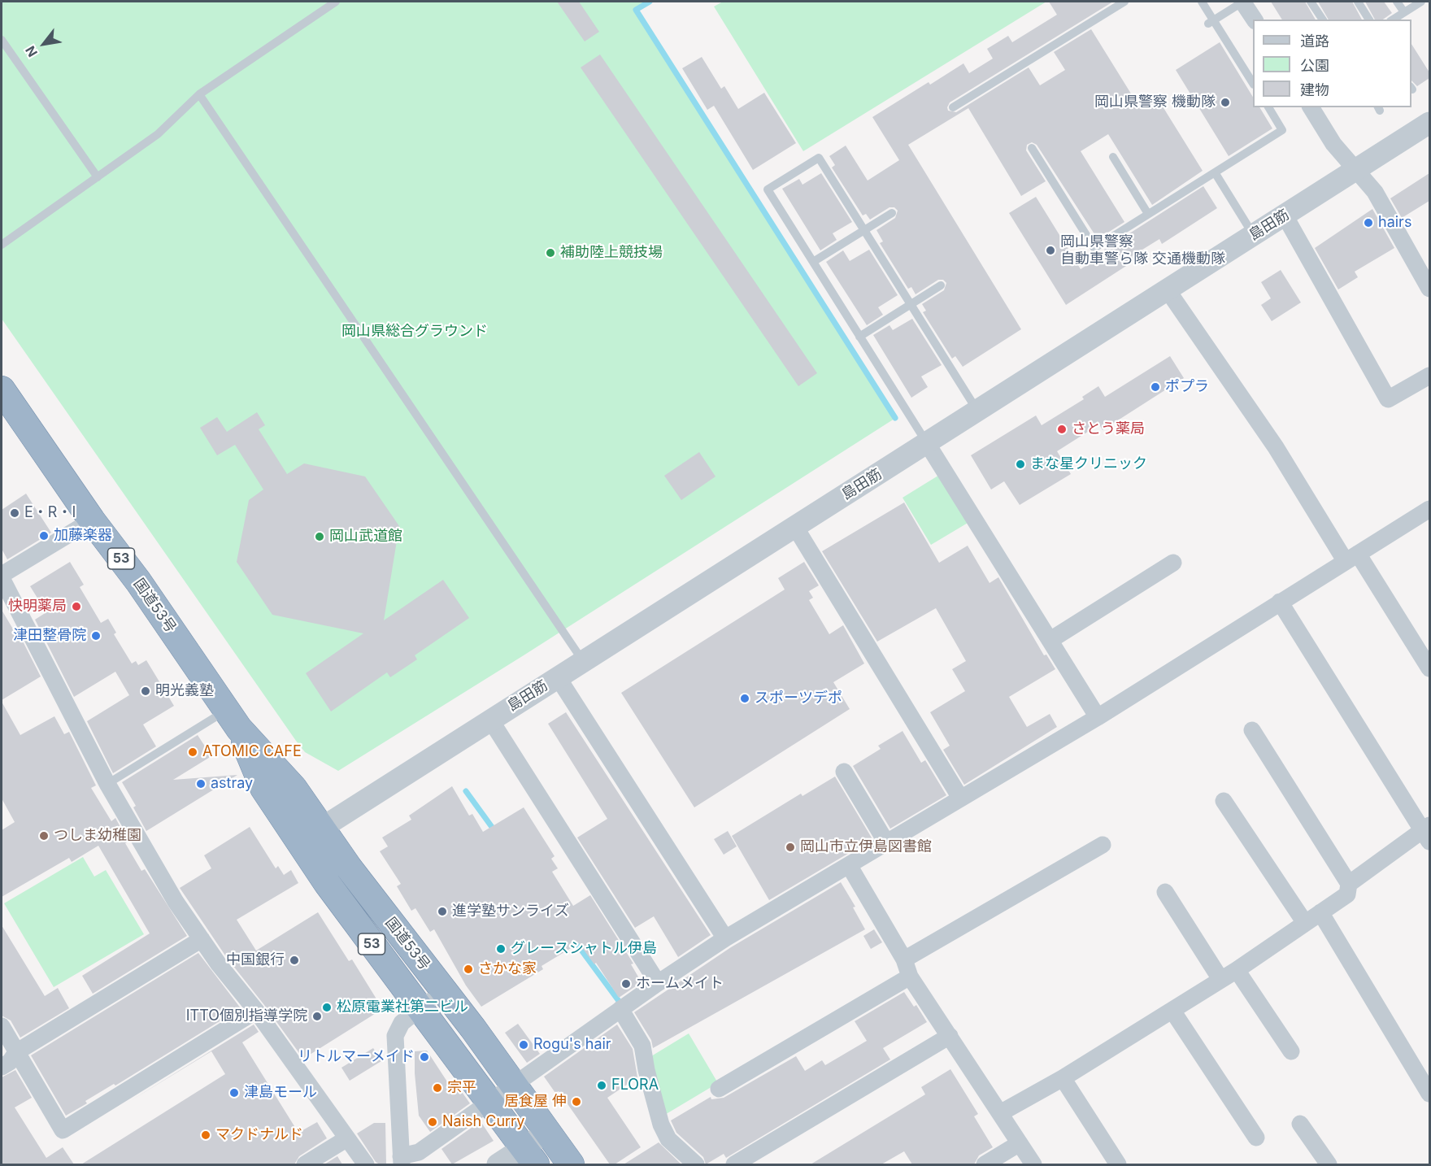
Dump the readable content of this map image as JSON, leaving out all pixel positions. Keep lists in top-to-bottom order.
{
  "streets": {
    "highway": ["53", "国道53号"],
    "street": ["島田筋"]
  },
  "crossings": [
    ["島田筋", "53"],
    ["島田筋", "国道53号"],
    ["53", "国道53号"]
  ],
  "parks": ["岡山県総合グラウンド"],
  "places": [
    "岡山県警察 機動隊",
    "hairs",
    "岡山県警察 自動車警ら隊 交通機動隊",
    "補助陸上競技場",
    "ポプラ",
    "さとう薬局",
    "まな星クリニック",
    "E・R・I",
    "加藤楽器",
    "岡山武道館",
    "快明薬局",
    "津田整骨院",
    "明光義塾",
    "スポーツデポ",
    "ATOMIC CAFE",
    "astray",
    "つしま幼稚園",
    "岡山市立伊島図書館",
    "進学塾サンライズ",
    "グレースシャトル伊島",
    "中国銀行",
    "さかな家",
    "ホームメイト",
    "松原電業社第二ビル",
    "ITTO個別指導学院",
    "Rogu's hair",
    "リトルマーメイド",
    "FLORA",
    "宗平",
    "津島モール",
    "居食屋 伸",
    "Naish Curry",
    "マクドナルド"
  ],
  "legend": ["道路", "公園", "建物"],
  "north": "bottom left"
}
